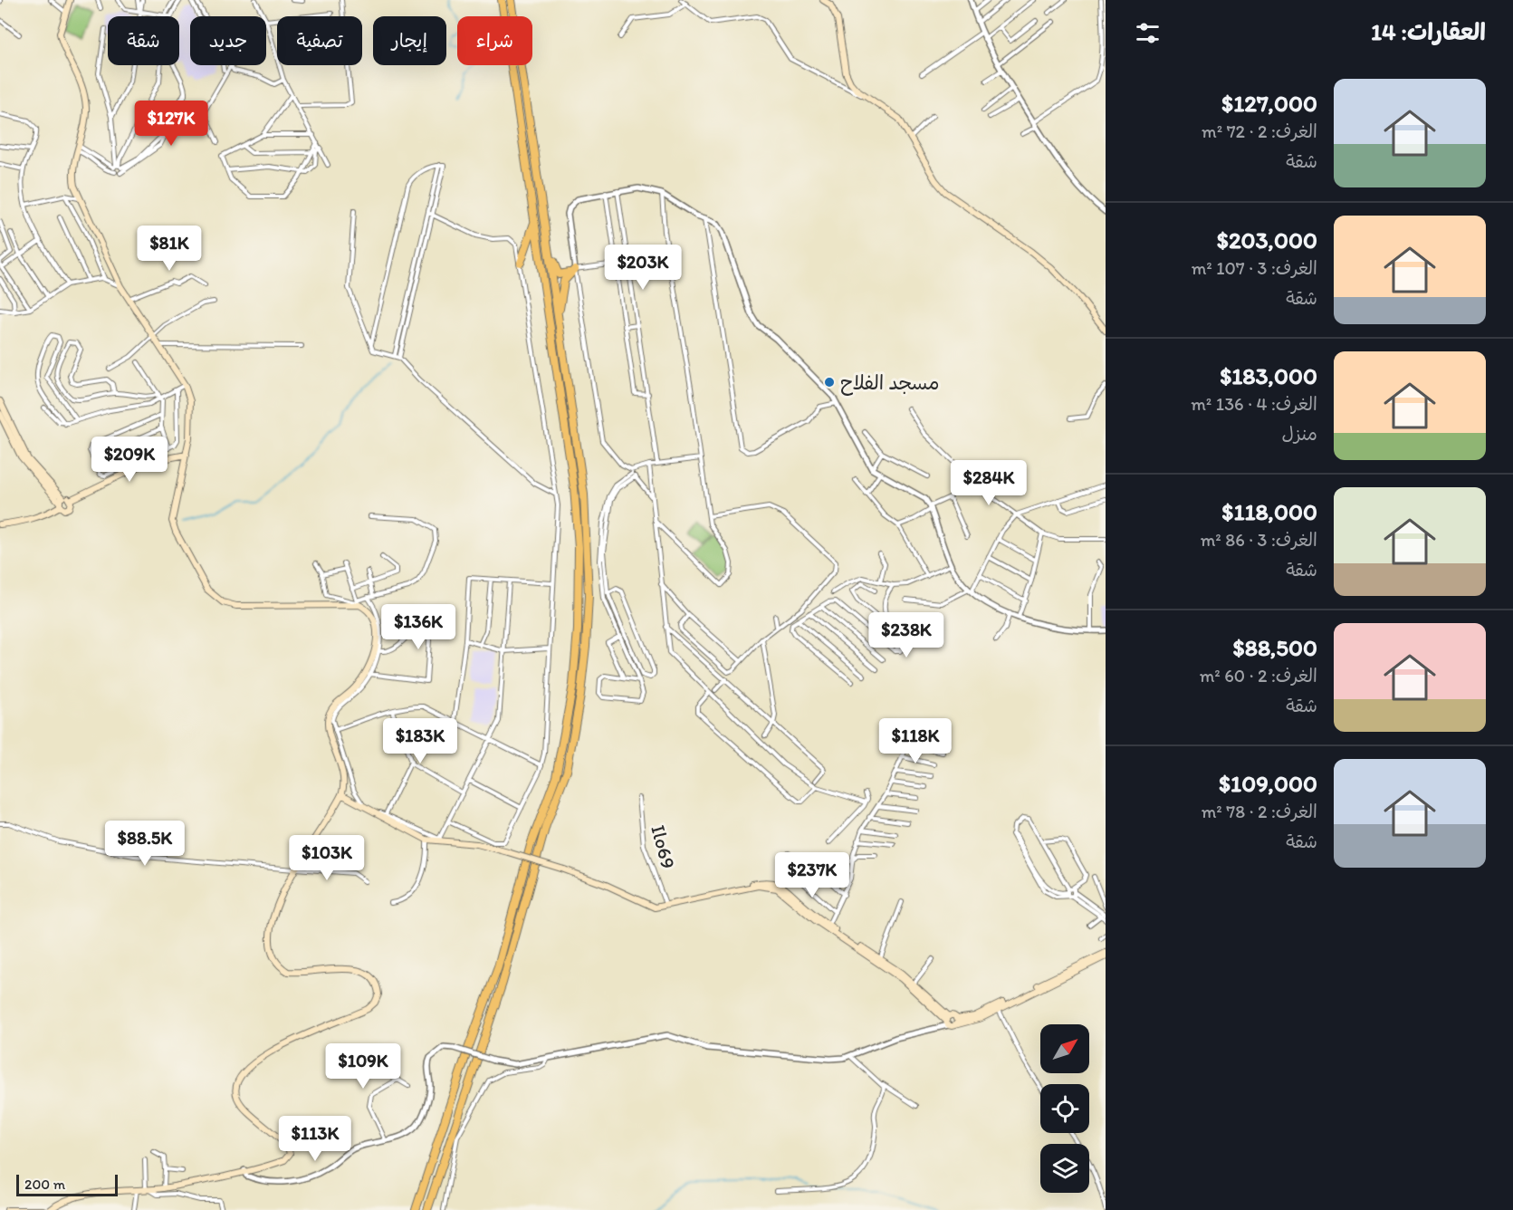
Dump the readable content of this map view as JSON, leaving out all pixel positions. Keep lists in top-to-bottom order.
{
  "streets": {
    "street": ["Ilo69"]
  },
  "places": ["مسجد الفلاح"],
  "scale_bar": "200 m",
  "north": "top right",
  "page": {
    "heading": "العقارات: 14",
    "chip": [
      "شراء",
      "إيجار",
      "تصفية",
      "جديد",
      "شقة"
    ],
    "list": [
      {
        "name": "$127,000",
        "note": "الغرف: 2 · 72 m² · شقة"
      },
      {
        "name": "$203,000",
        "note": "الغرف: 3 · 107 m² · شقة"
      },
      {
        "name": "$183,000",
        "note": "الغرف: 4 · 136 m² · منزل"
      },
      {
        "name": "$118,000",
        "note": "الغرف: 3 · 86 m² · شقة"
      },
      {
        "name": "$88,500",
        "note": "الغرف: 2 · 60 m² · شقة"
      },
      {
        "name": "$109,000",
        "note": "الغرف: 2 · 78 m² · شقة"
      }
    ],
    "price": [
      "$127K",
      "$81K",
      "$203K",
      "$209K",
      "$284K",
      "$136K",
      "$238K",
      "$183K",
      "$118K",
      "$88.5K",
      "$103K",
      "$237K",
      "$109K",
      "$113K"
    ],
    "scale": "200 m"
  }
}
